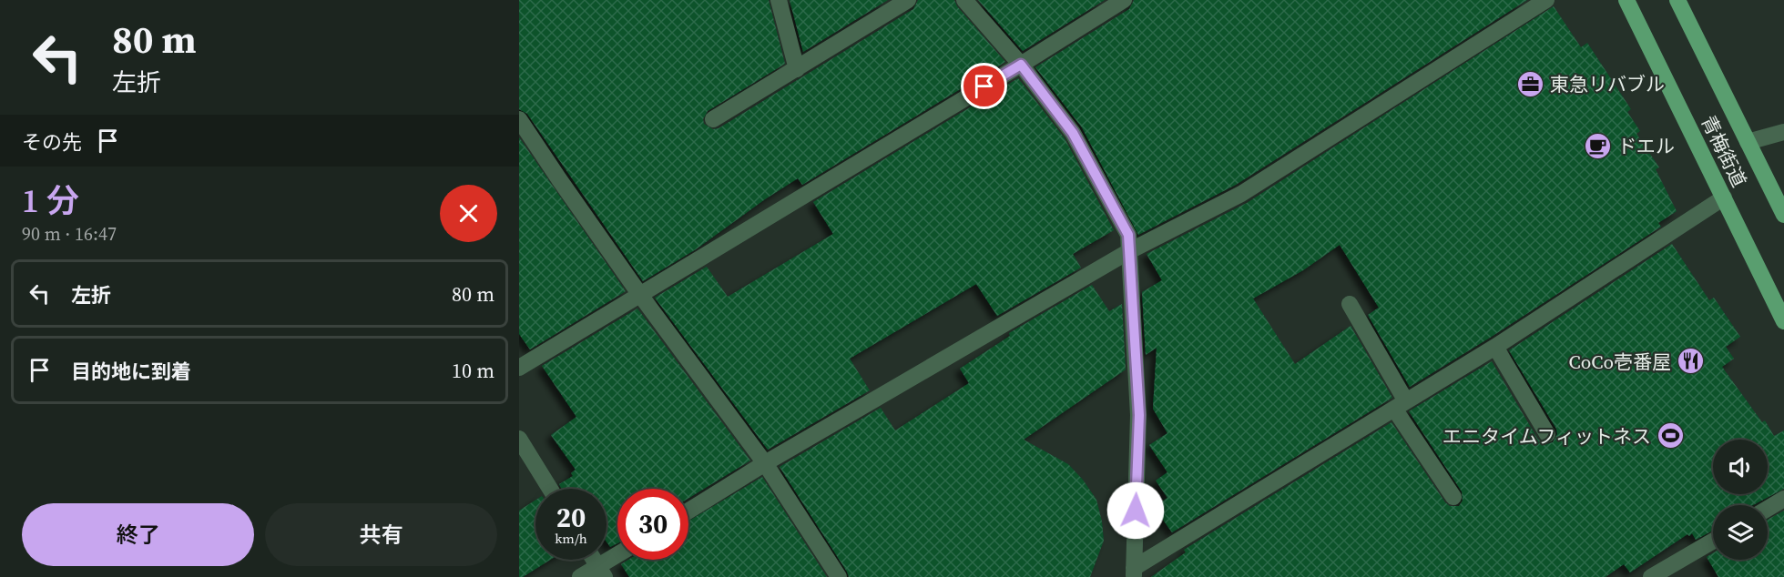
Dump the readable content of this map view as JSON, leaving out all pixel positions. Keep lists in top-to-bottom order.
{
  "streets": {
    "main road": ["青梅街道"]
  },
  "places": {
    "office": ["東急リバブル"],
    "cafe": ["ドエル"],
    "restaurant": ["CoCo壱番屋"],
    "sports": ["エニタイムフィットネス"]
  },
  "page": {
    "turn": ["80 m", "左折"],
    "then": "その先",
    "heading": ["1 分", "90 m · 16:47"],
    "list": [
      {
        "name": "左折",
        "value": "80 m"
      },
      {
        "name": "目的地に到着",
        "value": "10 m"
      }
    ],
    "speed": "20 km/h",
    "limit": "30",
    "buttons": ["終了", "共有"]
  }
}
